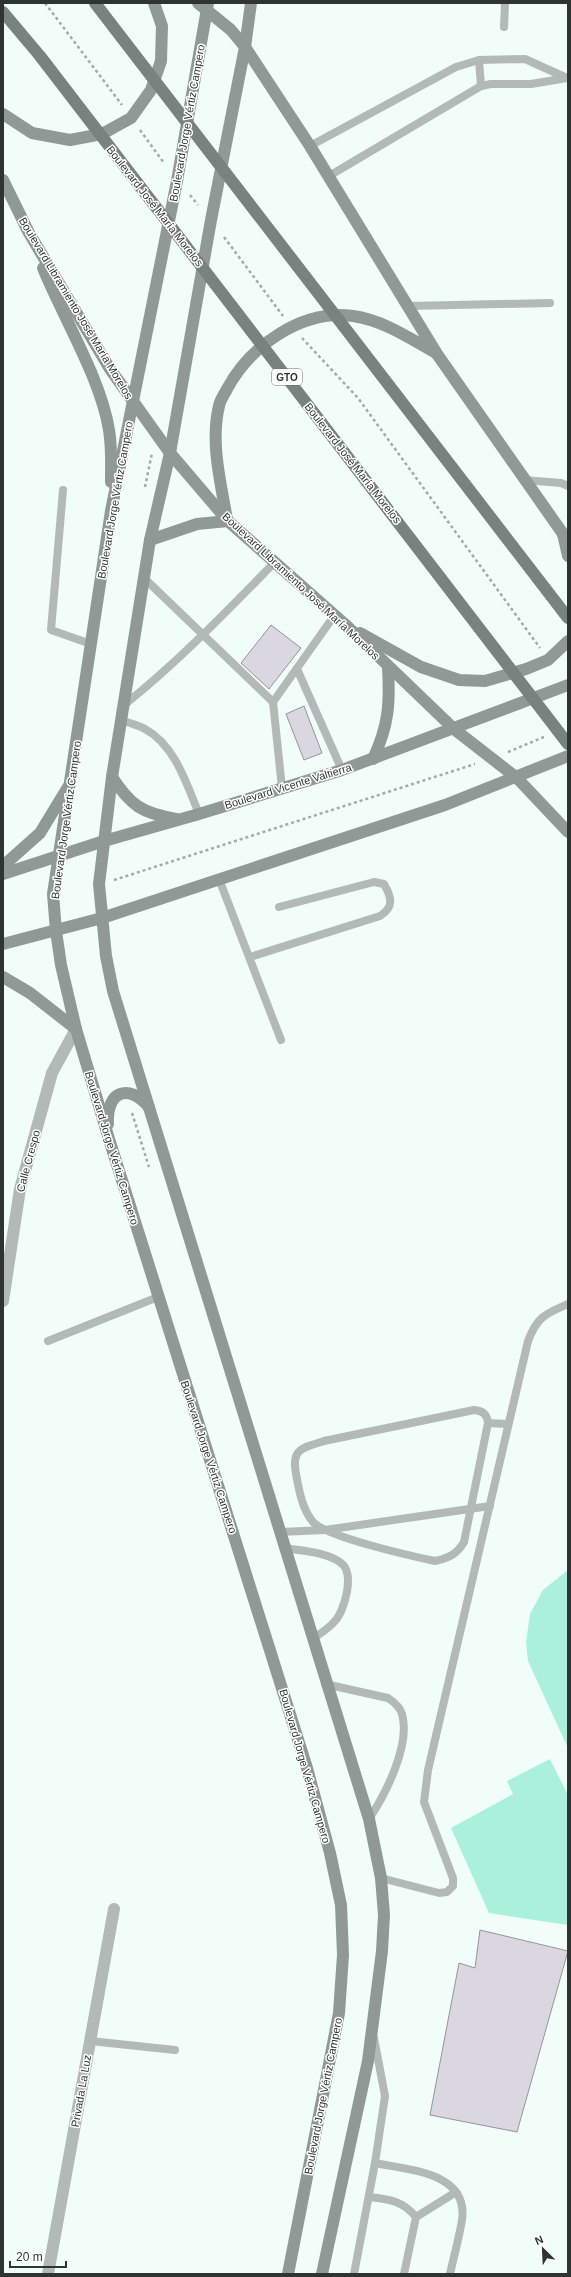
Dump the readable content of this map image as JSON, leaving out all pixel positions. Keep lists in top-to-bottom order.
{
  "streets": {
    "main road": [
      "Boulevard Jorge Vértiz Campero",
      "Boulevard José María Morelos",
      "Boulevard Libramiento José María Morelos",
      "GTO",
      "Boulevard Vicente Valtierra"
    ],
    "street": ["Calle Crespo", "Privada La Luz"]
  },
  "crossings": [
    ["Boulevard Jorge Vértiz Campero", "Boulevard Libramiento José María Morelos"],
    ["Boulevard Jorge Vértiz Campero", "Boulevard Vicente Valtierra"],
    ["Boulevard Jorge Vértiz Campero", "Calle Crespo"],
    ["Boulevard Libramiento José María Morelos", "Boulevard Vicente Valtierra"]
  ],
  "scale_bar": "20 m",
  "north": "top left"
}
